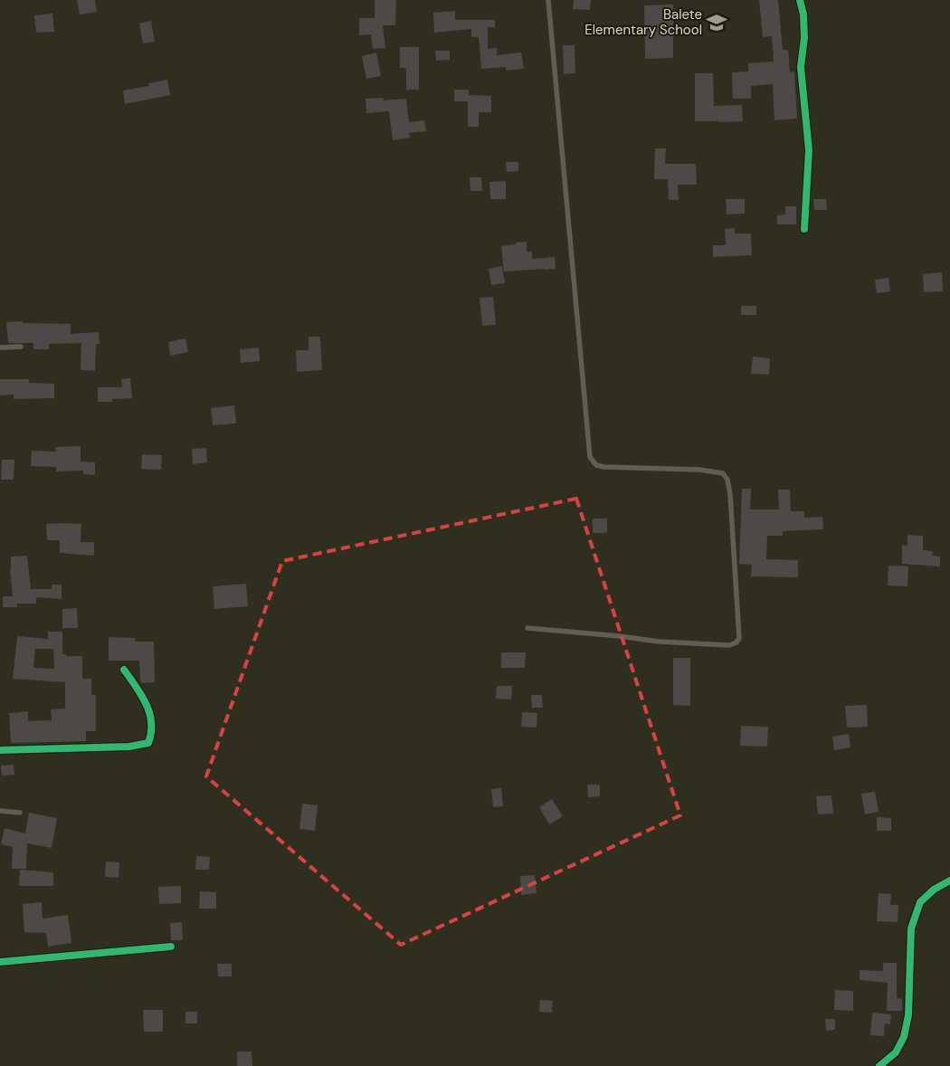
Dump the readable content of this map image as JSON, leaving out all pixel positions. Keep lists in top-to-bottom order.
{
  "places": {
    "school or university": ["Balete Elementary School"]
  }
}
